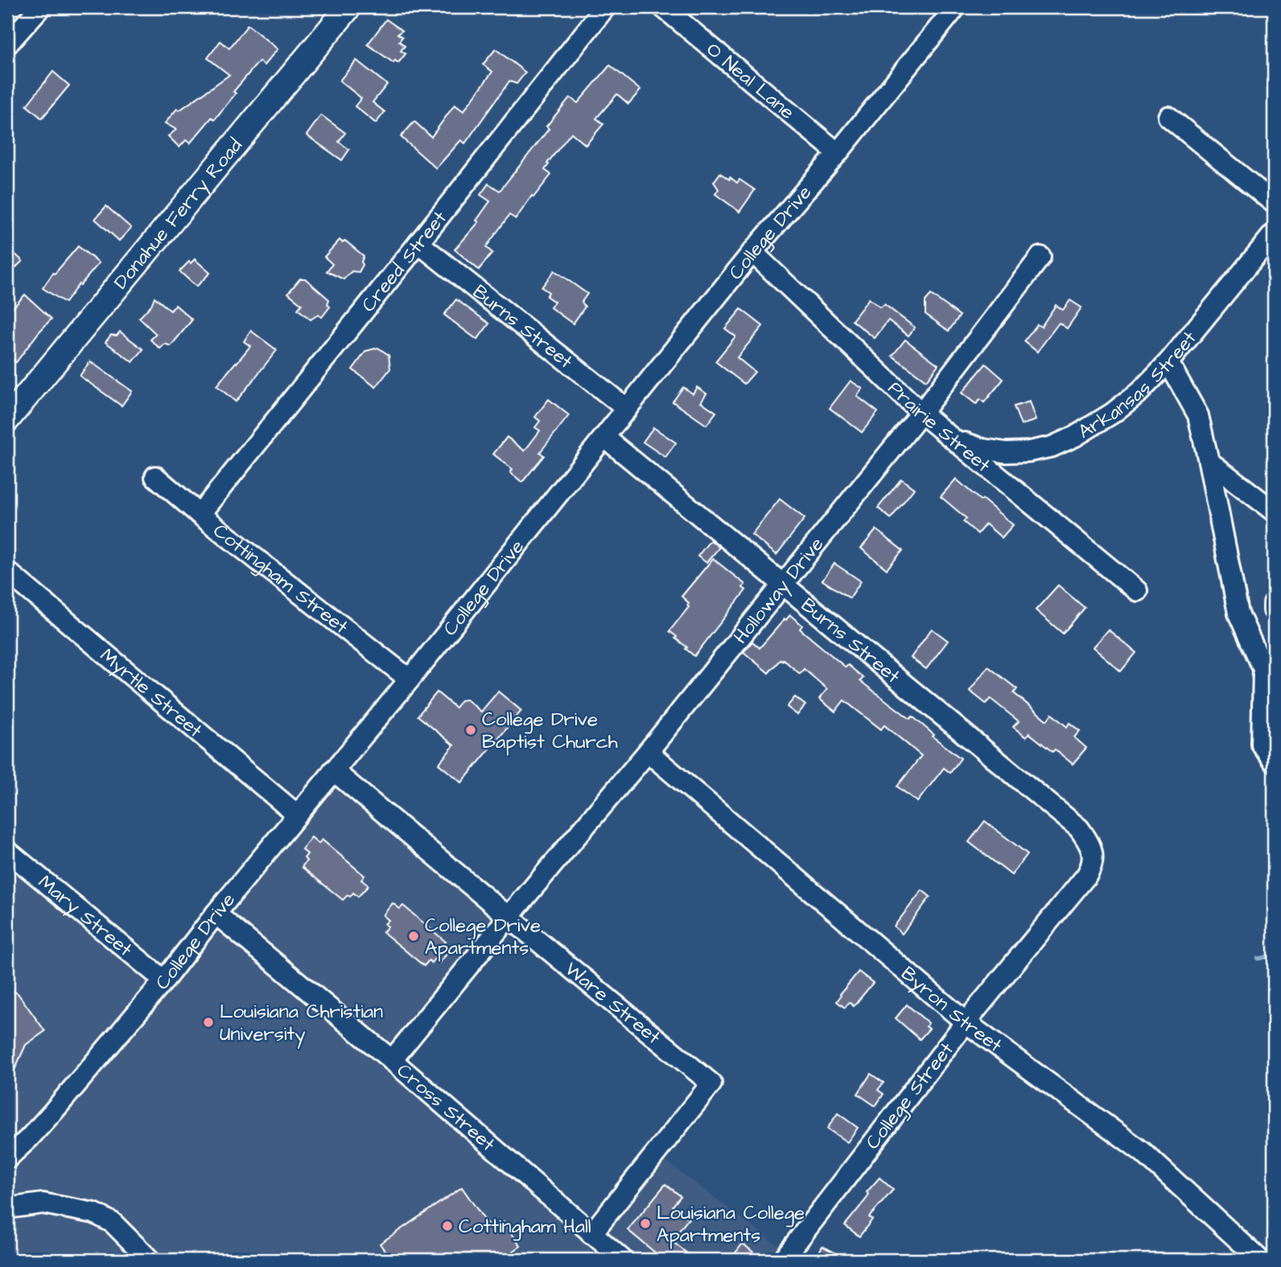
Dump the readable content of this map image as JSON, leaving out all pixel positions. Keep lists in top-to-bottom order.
{
  "streets": {
    "main road": ["Donahue Ferry Road"],
    "street": [
      "O Neal Lane",
      "College Drive",
      "Creed Street",
      "Burns Street",
      "Arkansas Street",
      "Prairie Street",
      "Cottingham Street",
      "Holloway Drive",
      "Myrtle Street",
      "Mary Street",
      "Ware Street",
      "Byron Street",
      "College Street",
      "Cross Street"
    ]
  },
  "crossings": [
    ["O Neal Lane", "College Drive"],
    ["College Drive", "Burns Street"],
    ["College Drive", "Prairie Street"],
    ["College Drive", "Cottingham Street"],
    ["College Drive", "Myrtle Street"],
    ["College Drive", "Mary Street"],
    ["College Drive", "Ware Street"],
    ["College Drive", "Cross Street"],
    ["Creed Street", "Burns Street"],
    ["Creed Street", "Cottingham Street"],
    ["Burns Street", "Holloway Drive"],
    ["Burns Street", "College Street"],
    ["Arkansas Street", "Prairie Street"],
    ["Prairie Street", "Holloway Drive"],
    ["Holloway Drive", "Ware Street"],
    ["Holloway Drive", "Byron Street"],
    ["Holloway Drive", "Cross Street"],
    ["Ware Street", "Cross Street"],
    ["Byron Street", "College Street"]
  ],
  "places": [
    "College Drive Baptist Church",
    "College Drive Apartments",
    "Louisiana Christian University",
    "Louisiana College Apartments",
    "Cottingham Hall"
  ]
}
